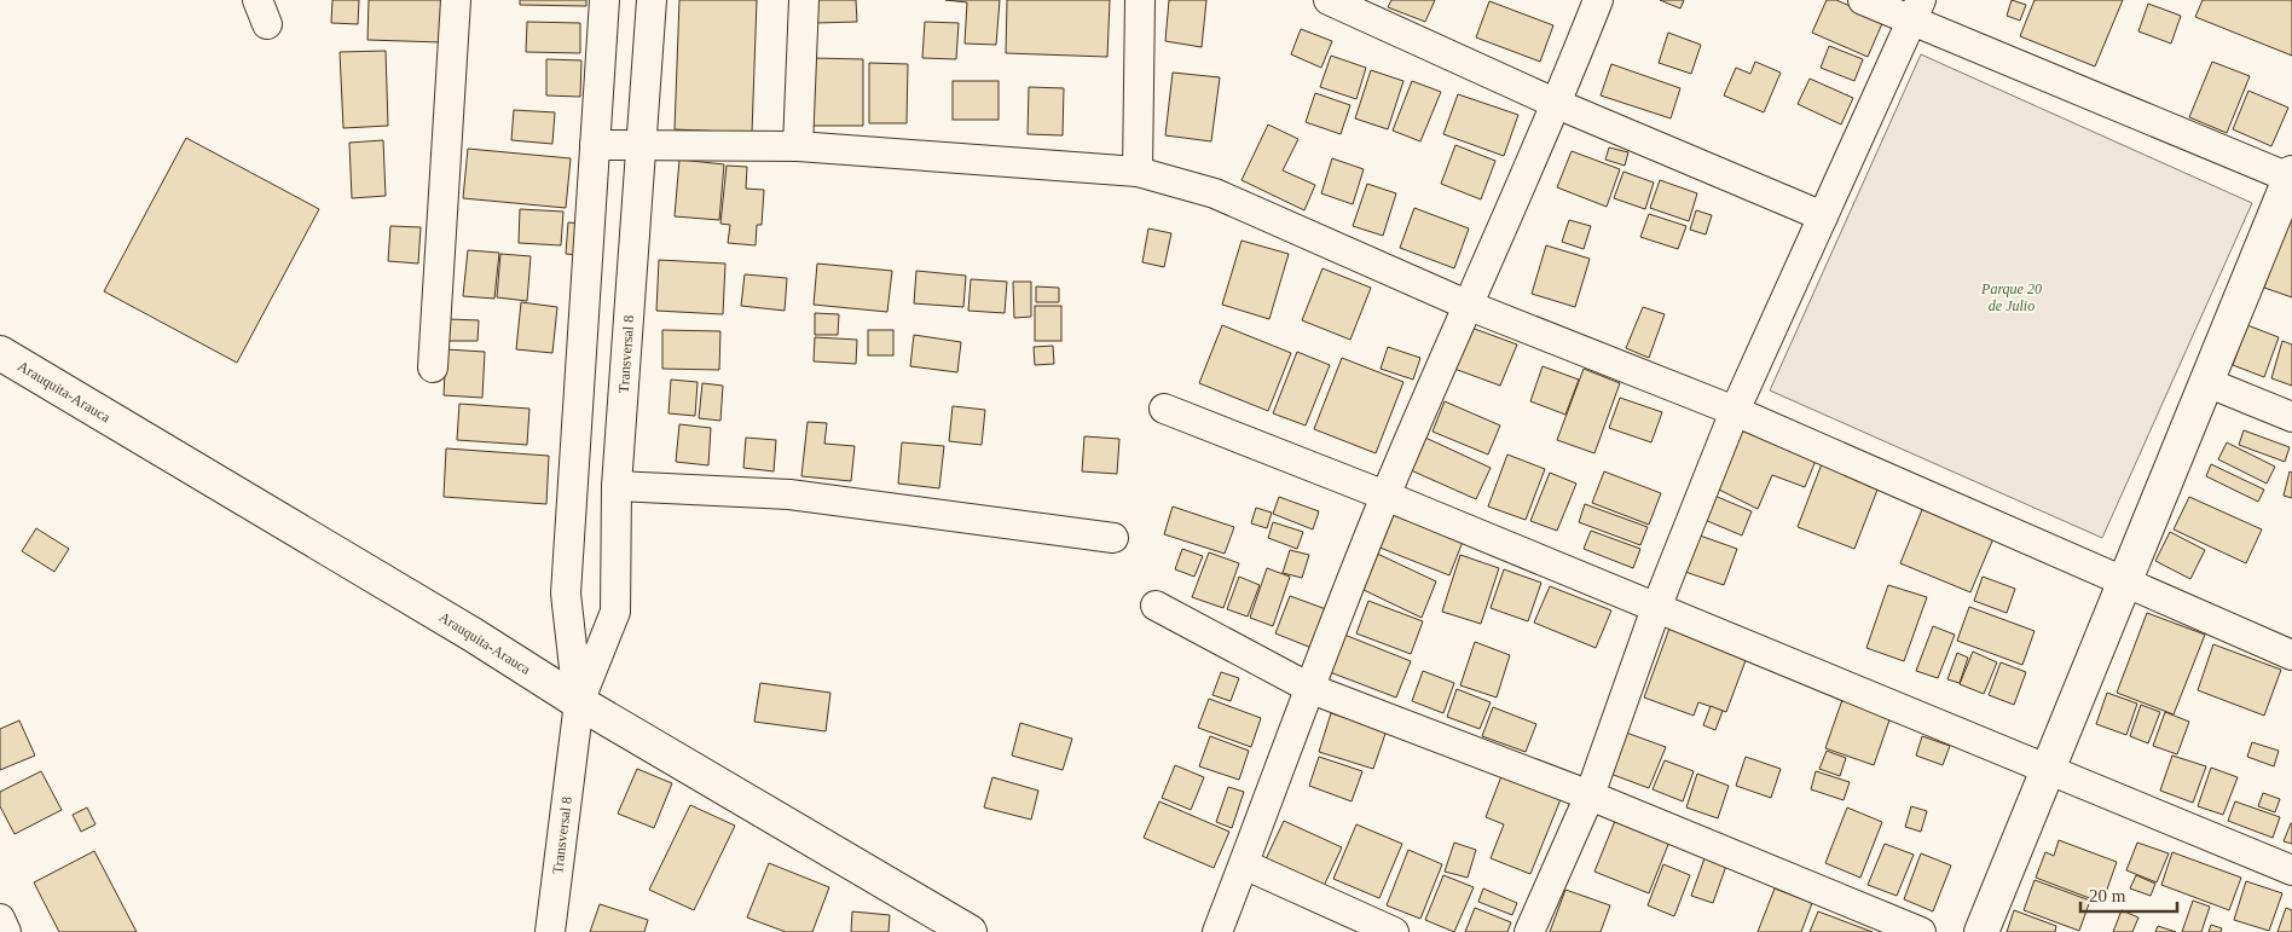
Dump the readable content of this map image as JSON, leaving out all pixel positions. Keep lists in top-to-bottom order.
{
  "streets": {
    "main road": ["Arauquita-Arauca"],
    "street": ["Transversal 8"]
  },
  "crossings": [
    ["Transversal 8", "Arauquita-Arauca"]
  ],
  "parks": ["Parque 20 de Julio"],
  "scale_bar": "20 m"
}
